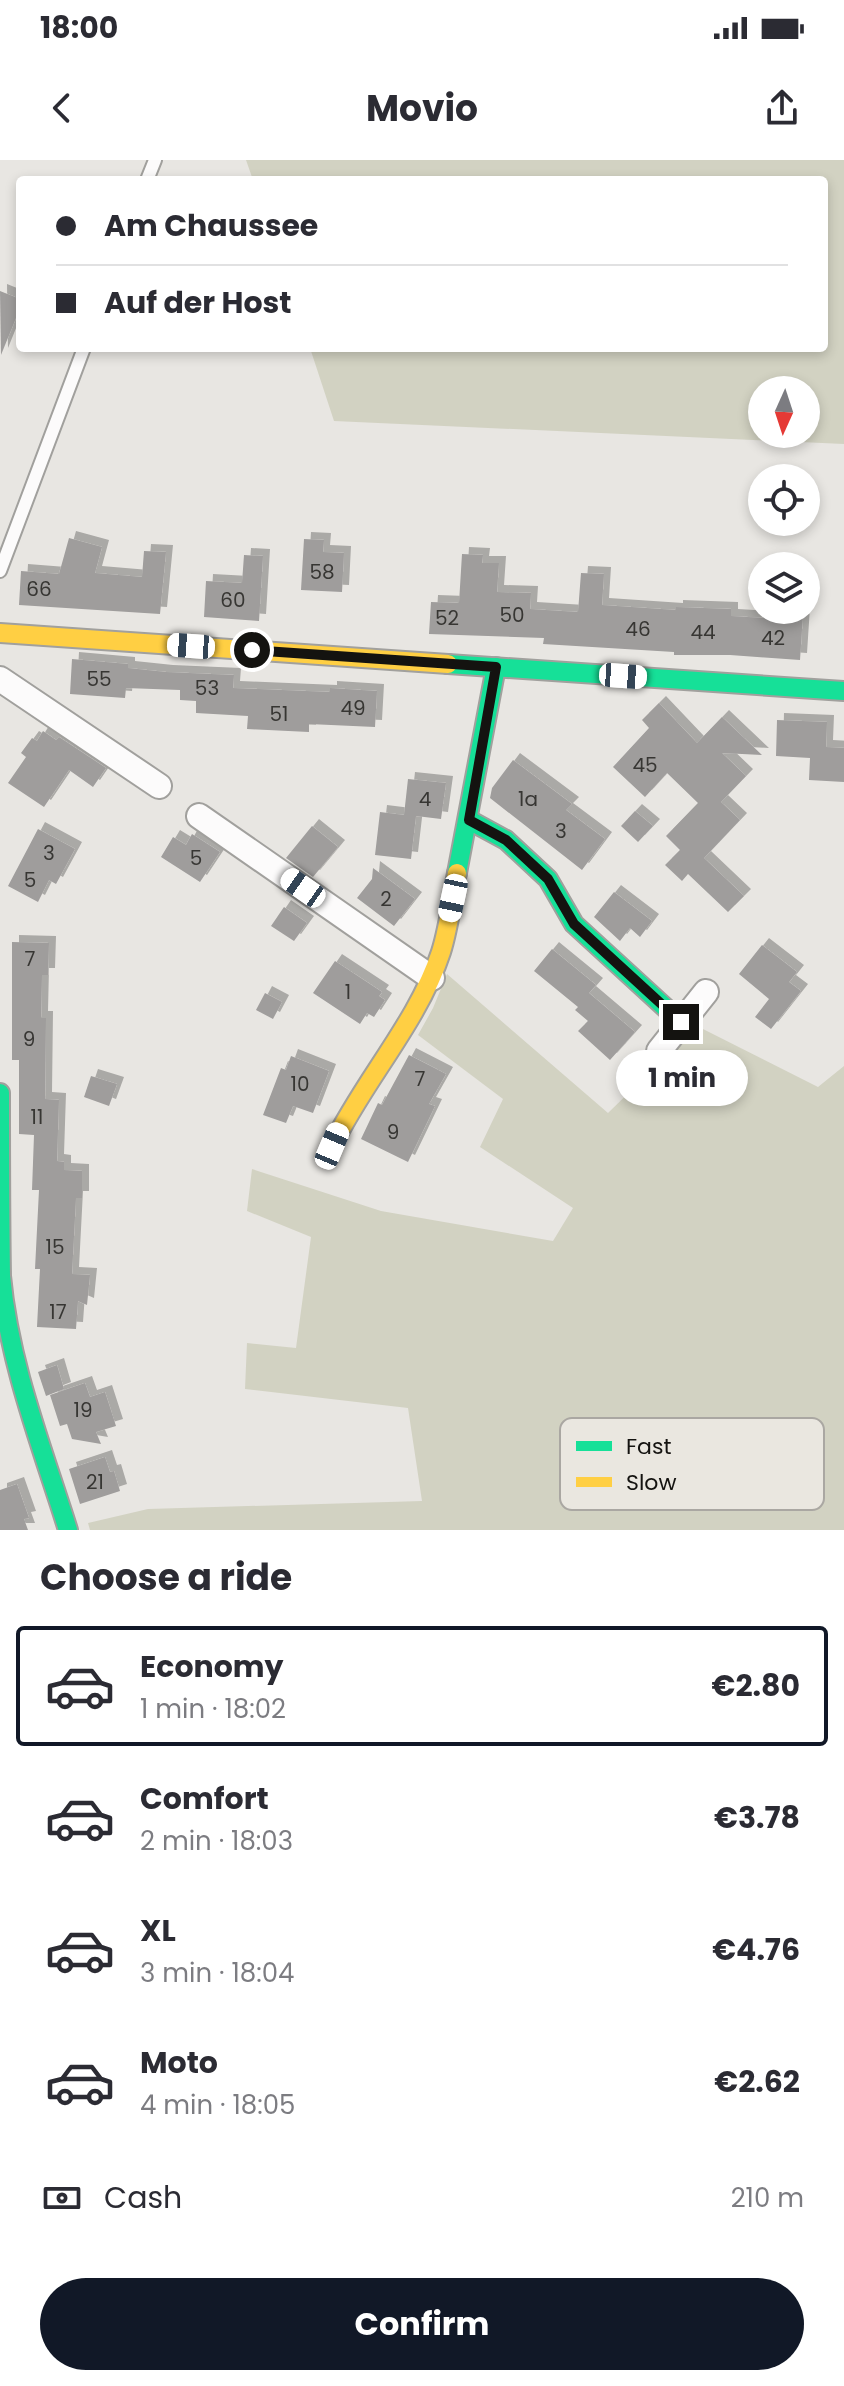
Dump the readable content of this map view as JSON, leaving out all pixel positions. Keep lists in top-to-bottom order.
{
  "house_numbers": [
    "58",
    "66",
    "60",
    "50",
    "52",
    "46",
    "44",
    "42",
    "55",
    "53",
    "49",
    "51",
    "45",
    "4",
    "1a",
    "3",
    "3",
    "5",
    "5",
    "2",
    "7",
    "1",
    "9",
    "7",
    "10",
    "11",
    "9",
    "15",
    "17",
    "19",
    "21"
  ],
  "legend": ["Fast", "Slow"],
  "north": "bottom",
  "page": {
    "status": "18:00",
    "header": "Movio",
    "banner": ["Am Chaussee", "Auf der Host"],
    "bubble": "1 min",
    "heading": "Choose a ride",
    "list": [
      {
        "name": "Economy",
        "note": "1 min · 18:02",
        "value": "€2.80"
      },
      {
        "name": "Comfort",
        "note": "2 min · 18:03",
        "value": "€3.78"
      },
      {
        "name": "XL",
        "note": "3 min · 18:04",
        "value": "€4.76"
      },
      {
        "name": "Moto",
        "note": "4 min · 18:05",
        "value": "€2.62"
      }
    ],
    "pay": ["Cash", "210 m"],
    "buttons": "Confirm"
  }
}
